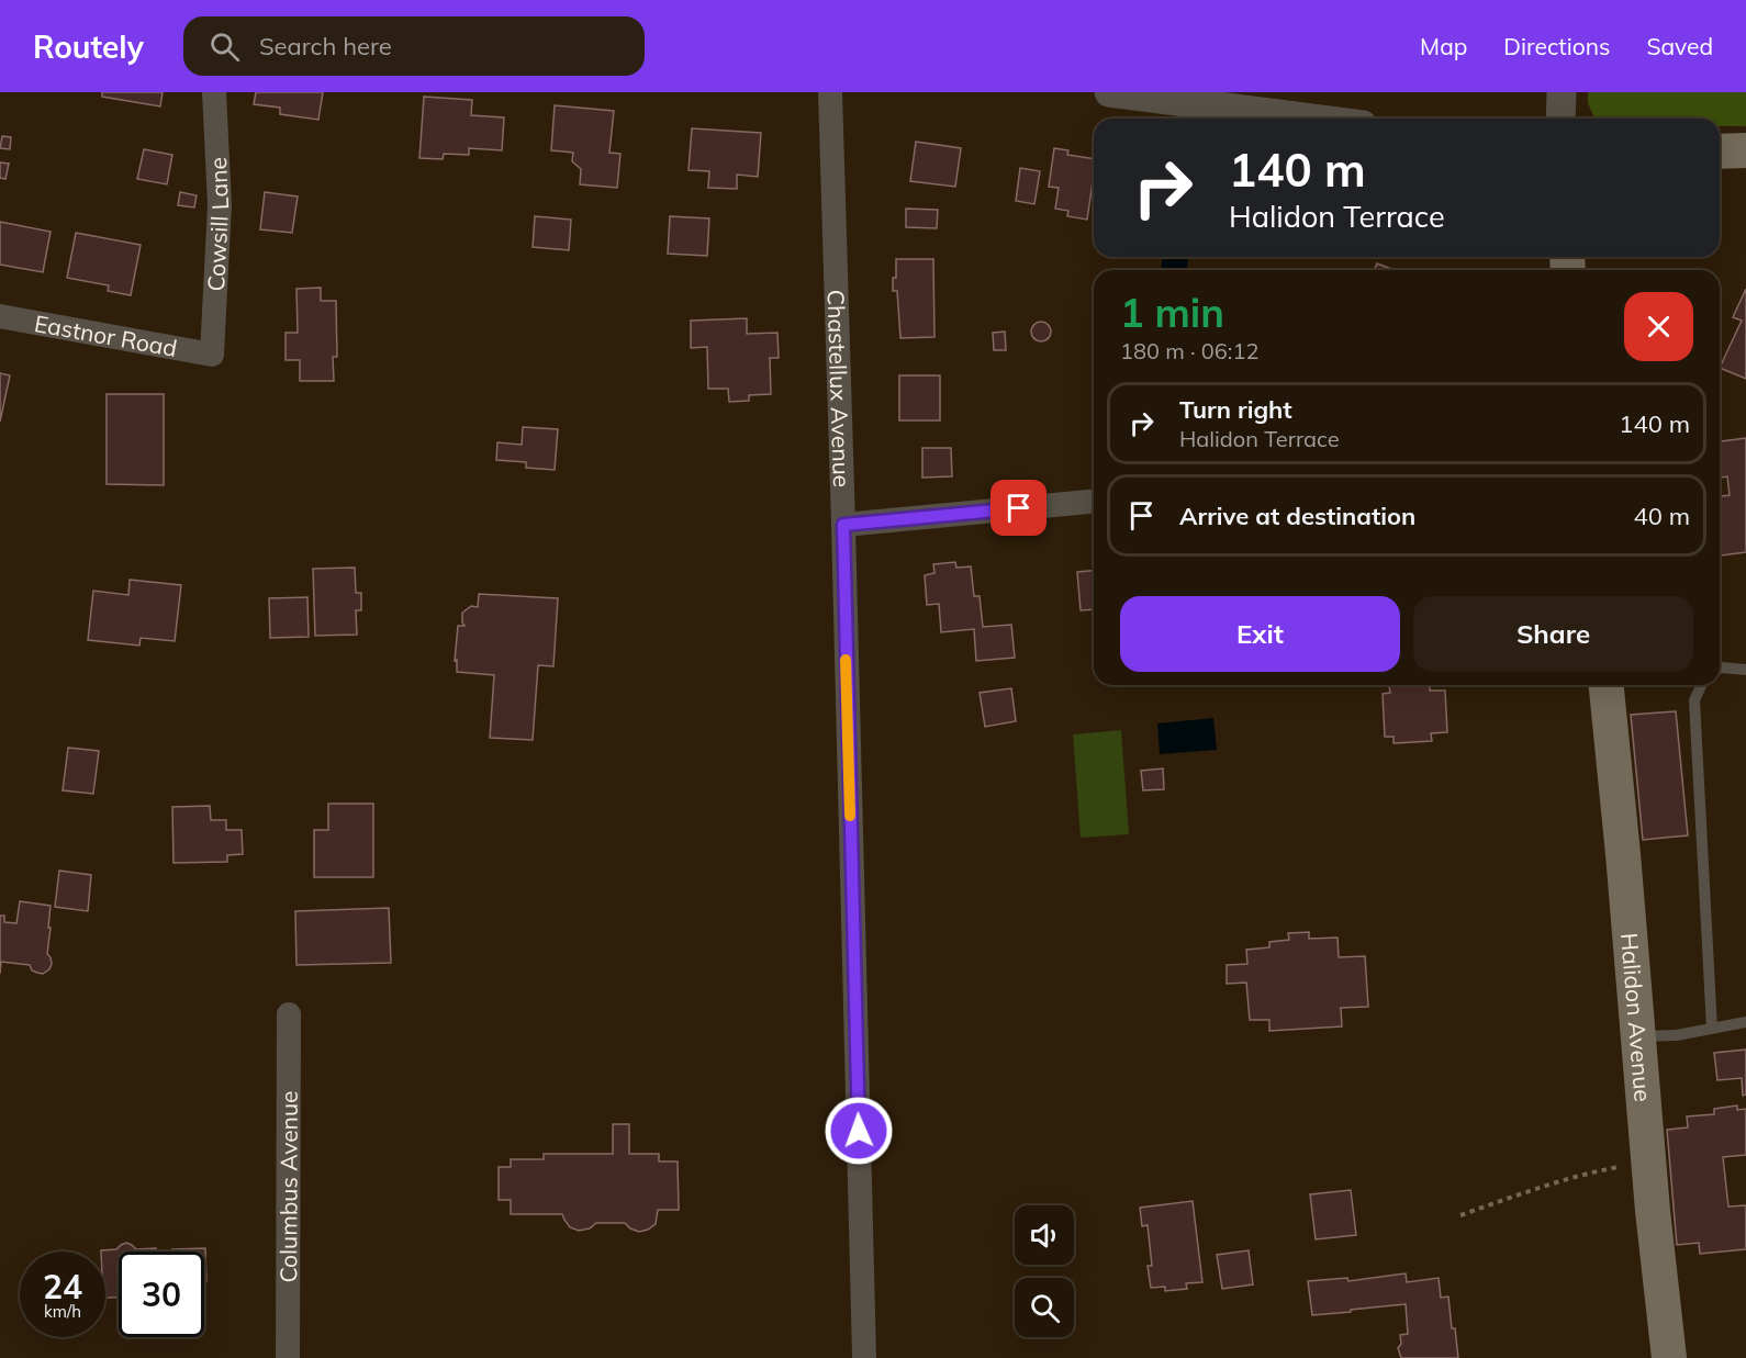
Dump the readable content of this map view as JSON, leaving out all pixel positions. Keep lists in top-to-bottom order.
{
  "streets": {
    "main road": ["Halidon Avenue"],
    "street": [
      "Cowsill Lane",
      "Eastnor Road",
      "Chastellux Avenue",
      "Columbus Avenue"
    ]
  },
  "crossings": [
    ["Cowsill Lane", "Eastnor Road"]
  ],
  "page": {
    "header": "Routely",
    "search": "Search here",
    "nav": ["Map", "Directions", "Saved"],
    "turn": ["140 m", "Halidon Terrace"],
    "heading": ["1 min", "180 m · 06:12"],
    "list": [
      {
        "name": "Turn right",
        "note": "Halidon Terrace",
        "value": "140 m"
      },
      {
        "name": "Arrive at destination",
        "value": "40 m"
      }
    ],
    "buttons": ["Exit", "Share"],
    "speed": "24 km/h",
    "limit": "30"
  }
}
